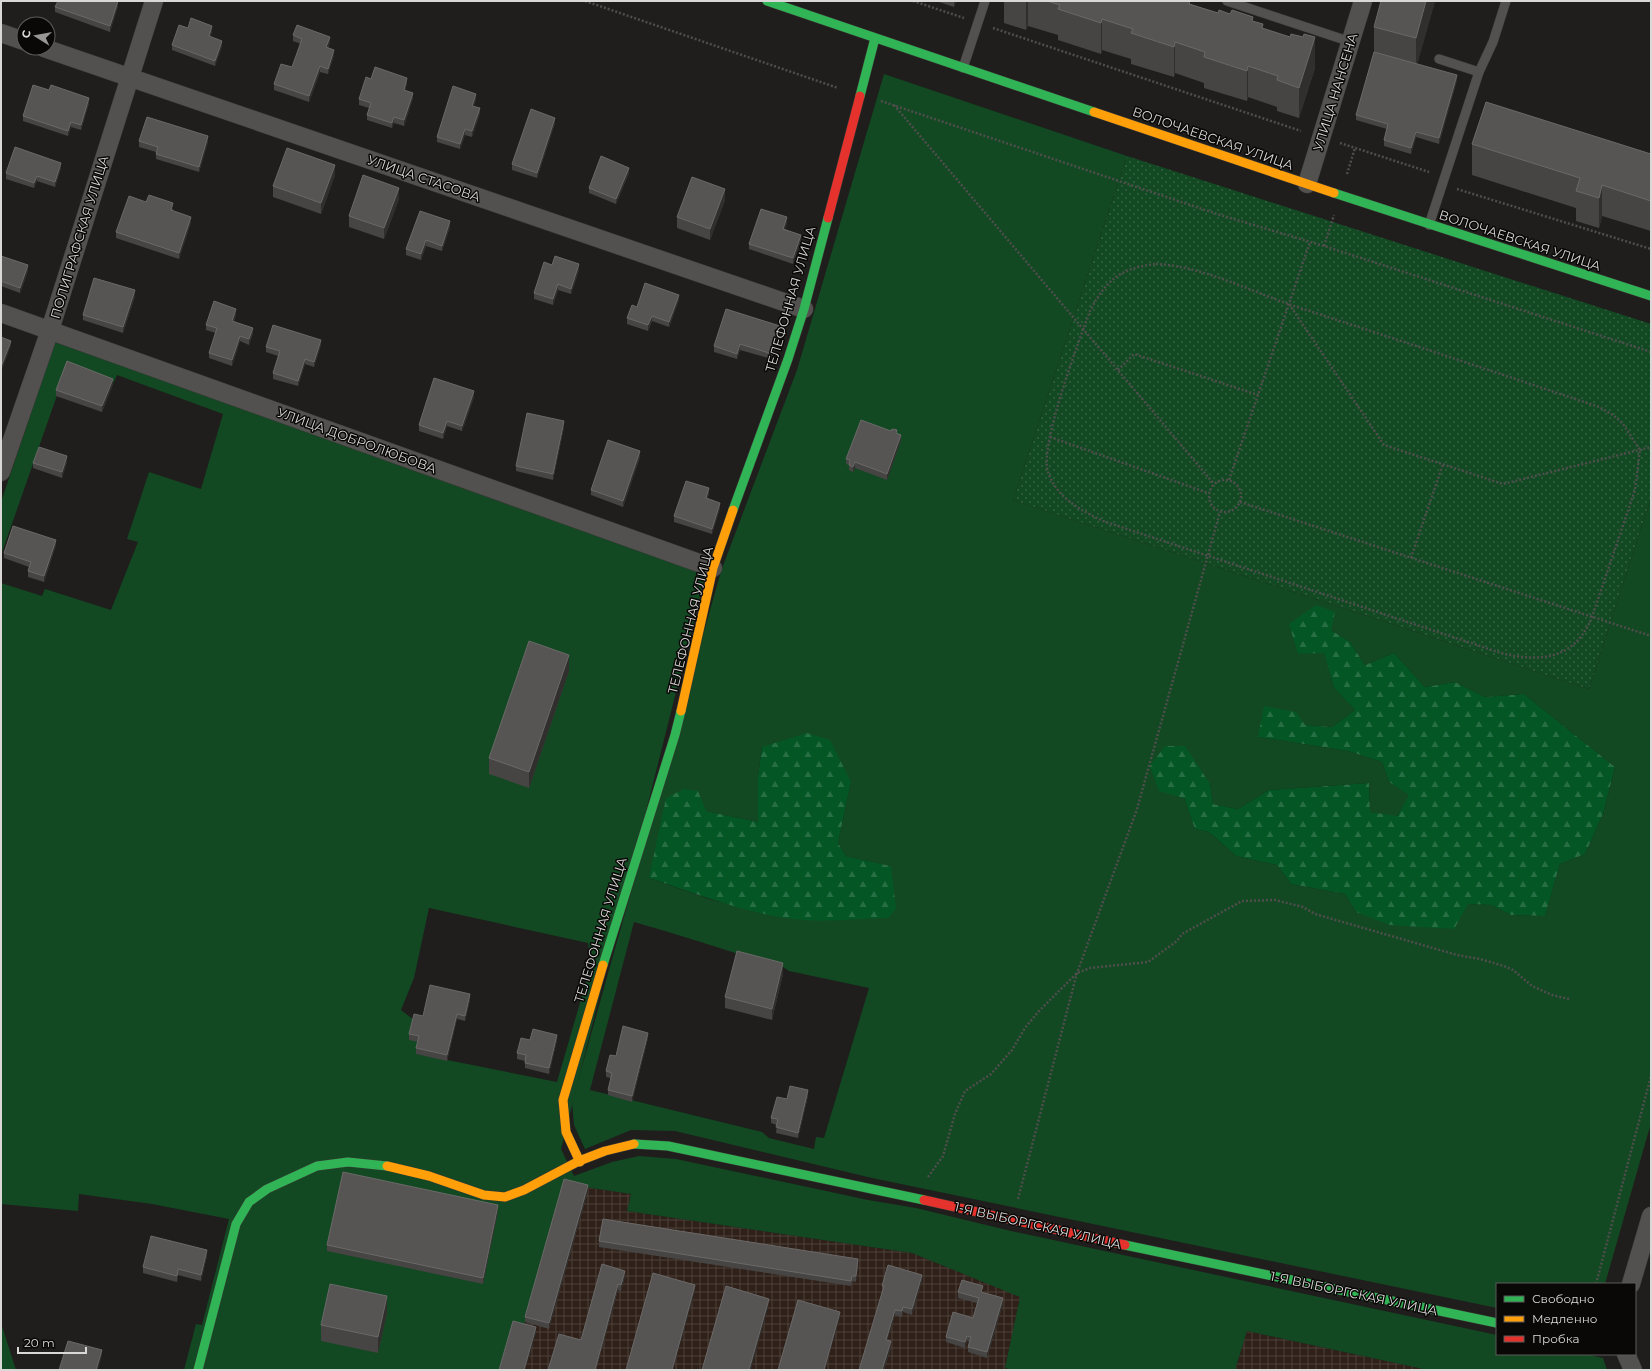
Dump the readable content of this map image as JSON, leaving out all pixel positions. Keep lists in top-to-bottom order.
{
  "streets": {
    "street": [
      "УЛИЦА НАНСЕНА",
      "ВОЛОЧАЕВСКАЯ УЛИЦА",
      "УЛИЦА СТАСОВА",
      "ПОЛИГРАФСКАЯ УЛИЦА",
      "ТЕЛЕФОННАЯ УЛИЦА",
      "УЛИЦА ДОБРОЛЮБОВА",
      "1-Я ВЫБОРГСКАЯ УЛИЦА"
    ]
  },
  "crossings": [
    ["УЛИЦА НАНСЕНА", "ВОЛОЧАЕВСКАЯ УЛИЦА"],
    ["ВОЛОЧАЕВСКАЯ УЛИЦА", "ТЕЛЕФОННАЯ УЛИЦА"],
    ["УЛИЦА СТАСОВА", "ПОЛИГРАФСКАЯ УЛИЦА"],
    ["УЛИЦА СТАСОВА", "ТЕЛЕФОННАЯ УЛИЦА"],
    ["ПОЛИГРАФСКАЯ УЛИЦА", "УЛИЦА ДОБРОЛЮБОВА"],
    ["ТЕЛЕФОННАЯ УЛИЦА", "УЛИЦА ДОБРОЛЮБОВА"],
    ["ТЕЛЕФОННАЯ УЛИЦА", "1-Я ВЫБОРГСКАЯ УЛИЦА"]
  ],
  "legend": ["Свободно", "Медленно", "Пробка"],
  "scale_bar": "20 m",
  "north": "left"
}
